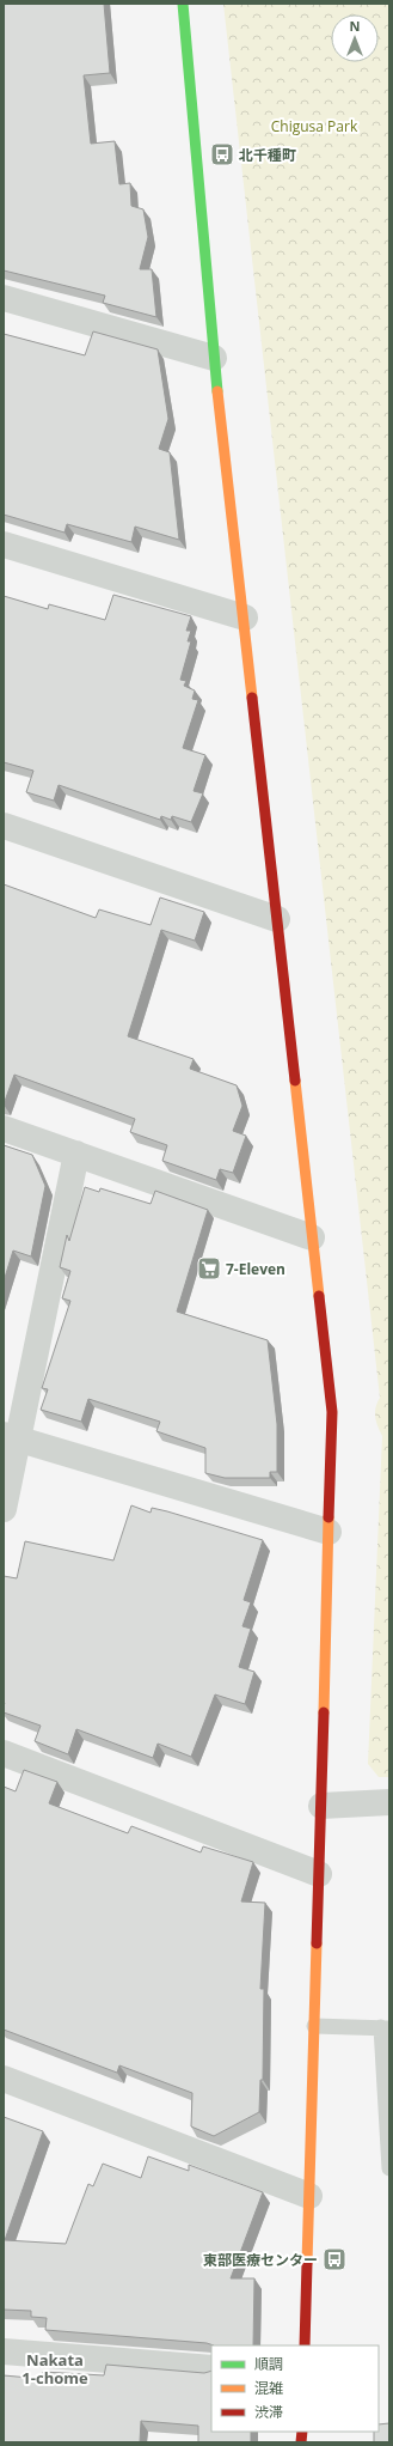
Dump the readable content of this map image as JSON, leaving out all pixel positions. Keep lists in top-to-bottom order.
{
  "districts": ["Nakata 1-chome"],
  "parks": ["Chigusa Park"],
  "places": {
    "bus stop": ["北千種町", "東部医療センター"],
    "supermarket": ["7-Eleven"]
  },
  "legend": ["順調", "混雑", "渋滞"],
  "north": "top"
}
